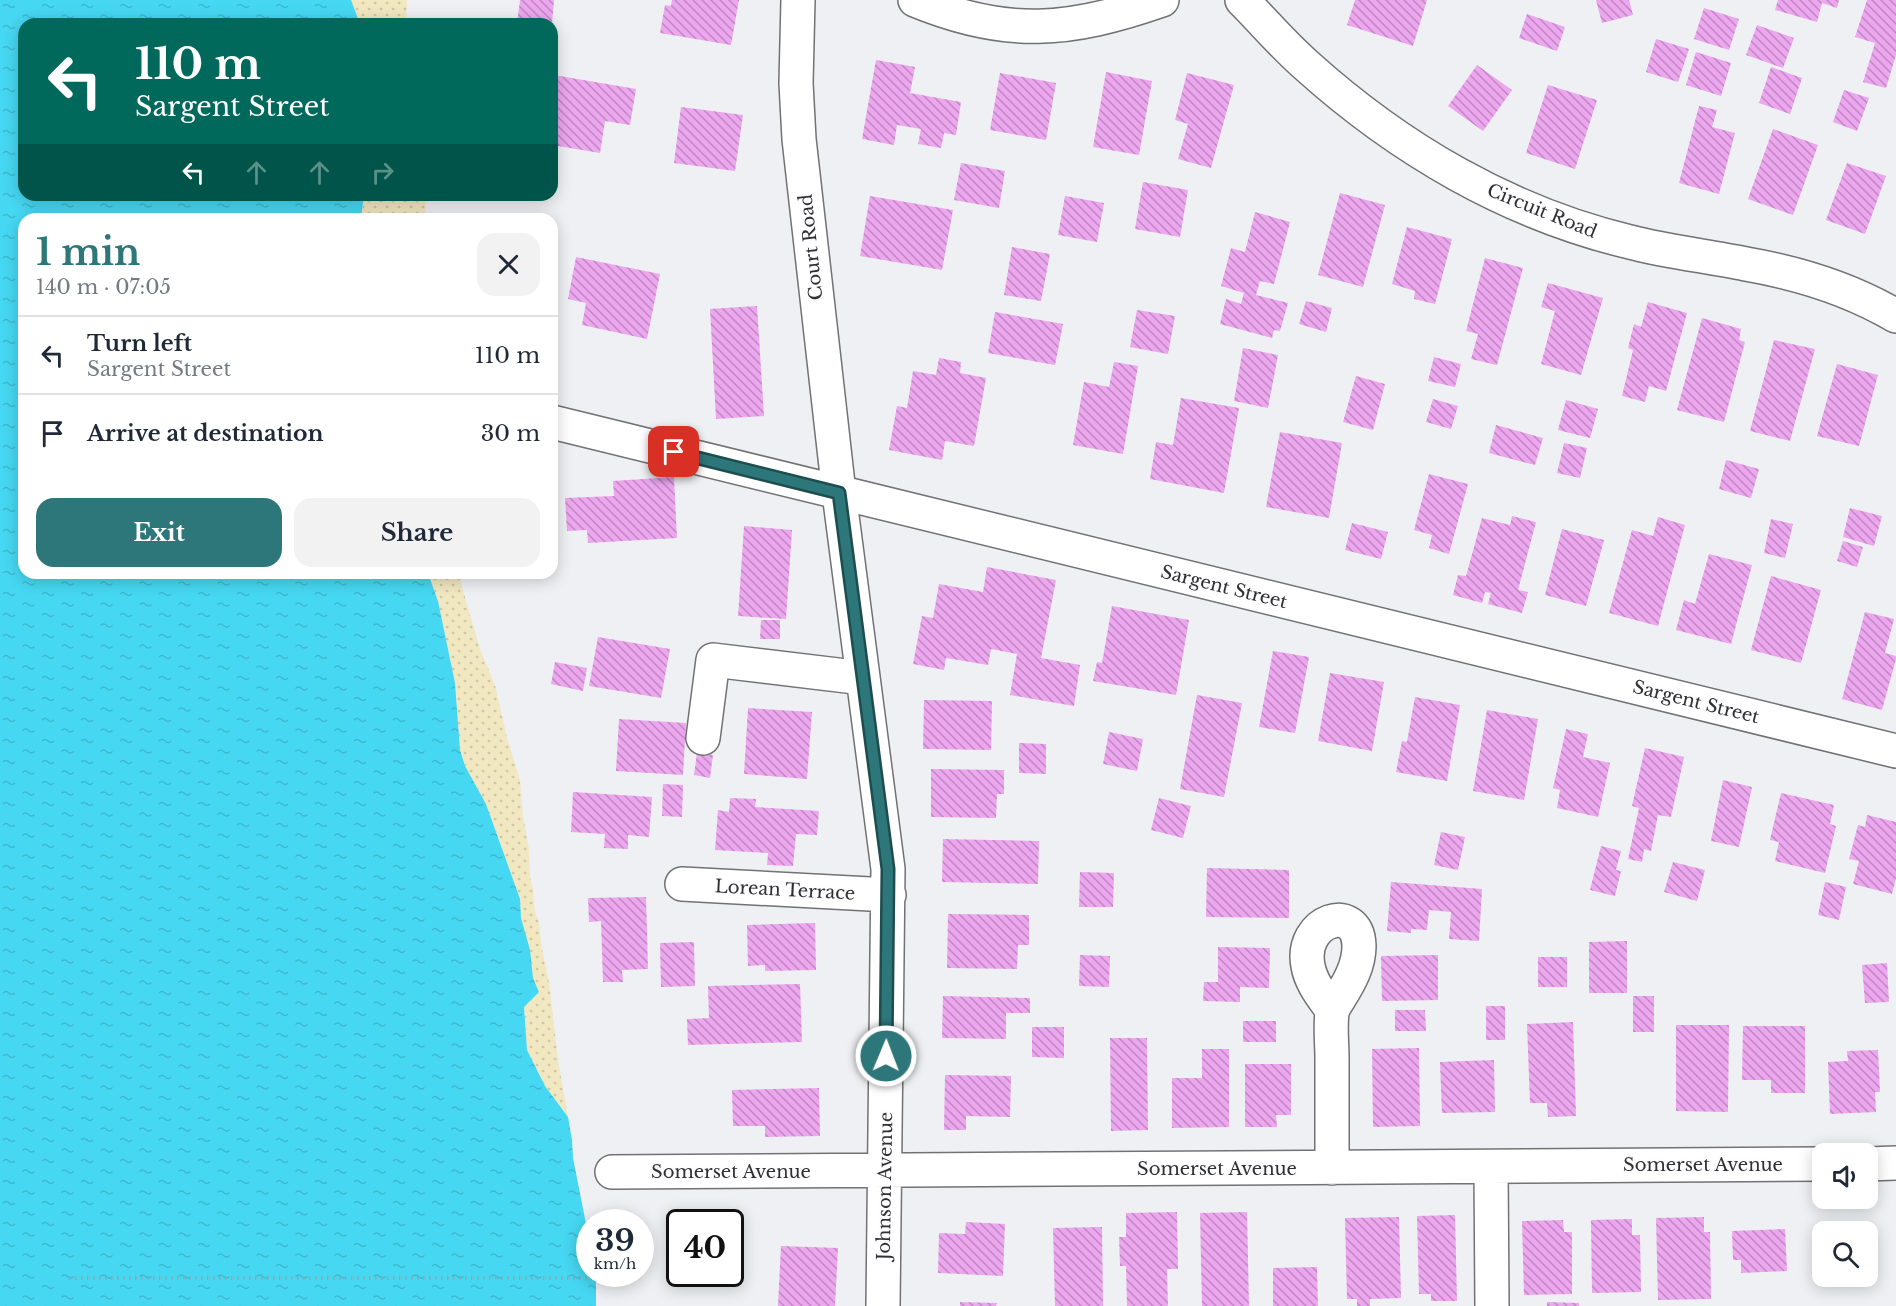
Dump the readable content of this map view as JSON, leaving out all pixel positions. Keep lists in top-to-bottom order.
{
  "streets": {
    "street": [
      "Circuit Road",
      "Court Road",
      "Sargent Street",
      "Lorean Terrace",
      "Somerset Avenue",
      "Johnson Avenue"
    ]
  },
  "crossings": [
    ["Court Road", "Sargent Street"],
    ["Court Road", "Johnson Avenue"],
    ["Sargent Street", "Johnson Avenue"],
    ["Lorean Terrace", "Johnson Avenue"],
    ["Somerset Avenue", "Johnson Avenue"]
  ],
  "page": {
    "turn": ["110 m", "Sargent Street"],
    "heading": ["1 min", "140 m · 07:05"],
    "list": [
      {
        "name": "Turn left",
        "note": "Sargent Street",
        "value": "110 m"
      },
      {
        "name": "Arrive at destination",
        "value": "30 m"
      }
    ],
    "buttons": ["Exit", "Share"],
    "speed": "39 km/h",
    "limit": "40"
  }
}
